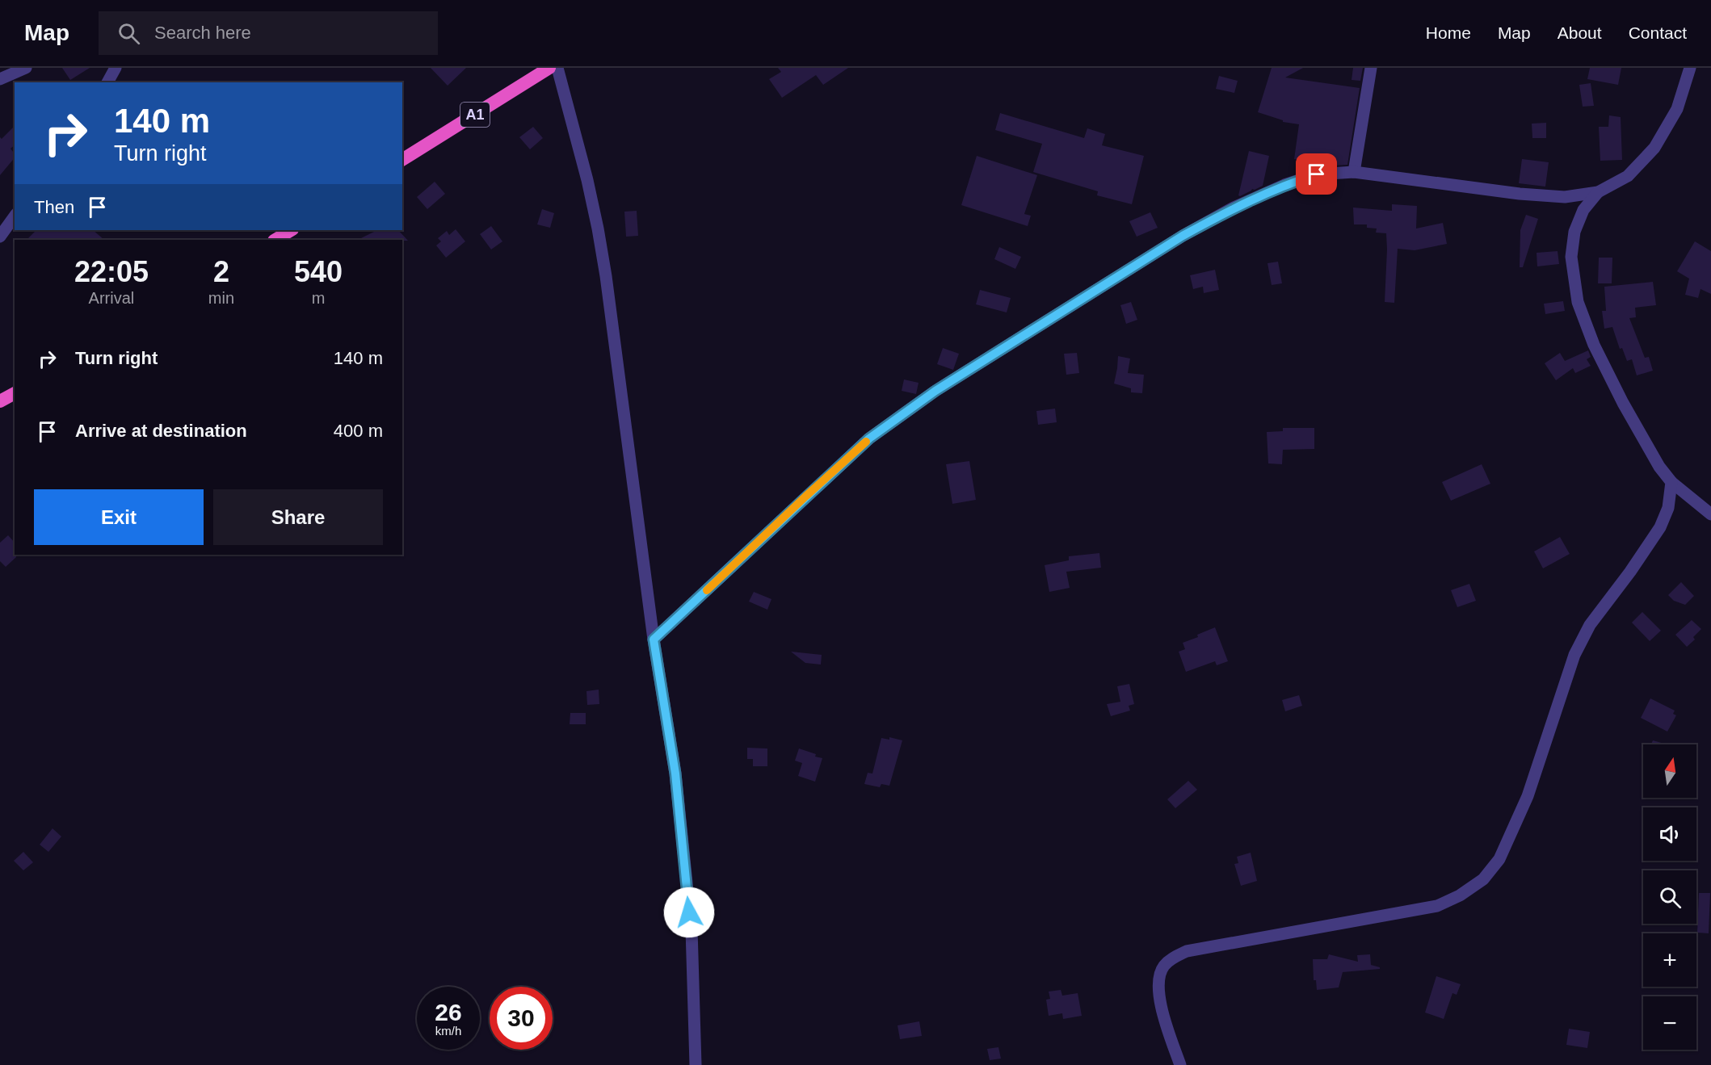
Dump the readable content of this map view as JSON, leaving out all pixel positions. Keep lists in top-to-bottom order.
{
  "streets": {
    "highway": ["A1"]
  },
  "north": "top",
  "page": {
    "header": "Map",
    "search": "Search here",
    "nav": [
      "Home",
      "Map",
      "About",
      "Contact"
    ],
    "turn": ["140 m", "Turn right"],
    "then": "Then",
    "eta": [
      "22:05",
      "Arrival",
      "2",
      "min",
      "540",
      "m"
    ],
    "list": [
      {
        "name": "Turn right",
        "value": "140 m"
      },
      {
        "name": "Arrive at destination",
        "value": "400 m"
      }
    ],
    "buttons": ["Exit", "Share"],
    "map_buttons": ["+", "−"],
    "speed": "26 km/h",
    "limit": "30"
  }
}
